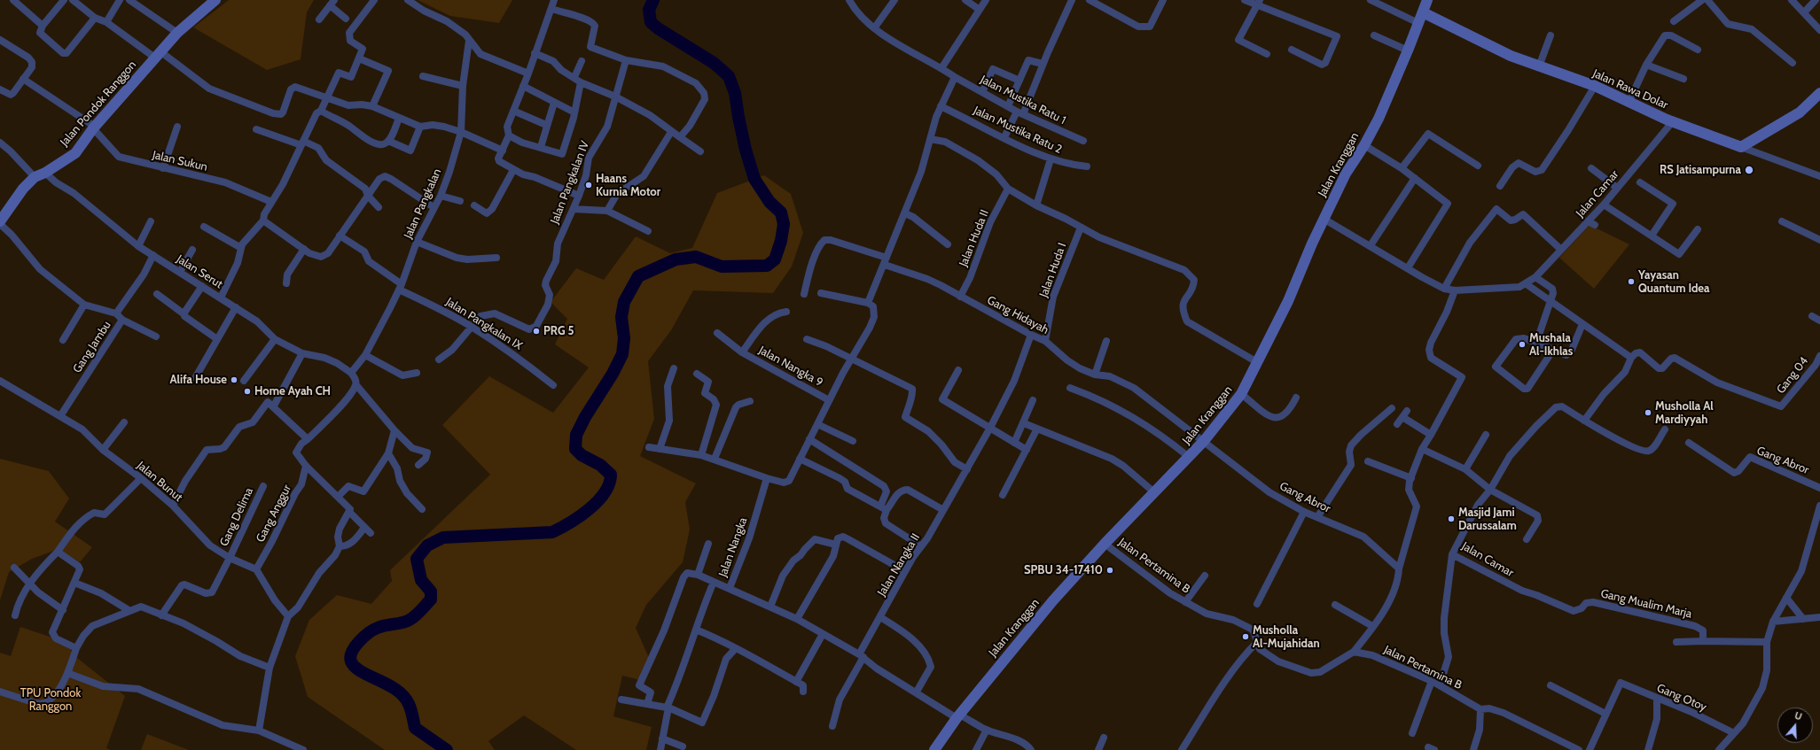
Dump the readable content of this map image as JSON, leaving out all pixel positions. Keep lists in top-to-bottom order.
{
  "streets": {
    "main road": ["Jalan Rawa Dolar", "Jalan Pondok Ranggon", "Jalan Kranggan"],
    "street": [
      "Jalan Mustika Ratu 1",
      "Jalan Mustika Ratu 2",
      "Jalan Sukun",
      "Jalan Pangkalan IV",
      "Jalan Camar",
      "Jalan Pangkalan",
      "Jalan Huda II",
      "Jalan Huda I",
      "Jalan Serut",
      "Gang Hidayah",
      "Jalan Pangkalan IX",
      "Gang Jambu",
      "Jalan Nangka 9",
      "Gang 04",
      "Gang Abror",
      "Jalan Bunut",
      "Gang Anggur",
      "Gang Delima",
      "Jalan Nangka",
      "Jalan Nangka II",
      "Jalan Pertamina B",
      "Gang Mualim Marja",
      "Gang Otoy"
    ]
  },
  "crossings": [
    ["Jalan Rawa Dolar", "Jalan Kranggan"],
    ["Jalan Rawa Dolar", "Jalan Camar"],
    ["Jalan Pondok Ranggon", "Jalan Sukun"],
    ["Jalan Pondok Ranggon", "Jalan Serut"],
    ["Jalan Kranggan", "Jalan Camar"],
    ["Jalan Kranggan", "Gang Hidayah"],
    ["Jalan Kranggan", "Gang Abror"],
    ["Jalan Kranggan", "Jalan Nangka"],
    ["Jalan Kranggan", "Jalan Pertamina B"],
    ["Jalan Pangkalan IV", "Jalan Pangkalan IX"],
    ["Jalan Camar", "Gang Mualim Marja"],
    ["Jalan Pangkalan", "Jalan Serut"],
    ["Jalan Pangkalan", "Jalan Pangkalan IX"],
    ["Jalan Huda II", "Gang Hidayah"],
    ["Jalan Huda I", "Gang Hidayah"],
    ["Jalan Serut", "Gang Jambu"],
    ["Gang Hidayah", "Gang Abror"],
    ["Gang Hidayah", "Jalan Nangka II"],
    ["Gang Jambu", "Jalan Bunut"],
    ["Gang Abror", "Jalan Pertamina B"],
    ["Jalan Bunut", "Gang Anggur"],
    ["Jalan Bunut", "Gang Delima"],
    ["Jalan Nangka", "Jalan Nangka II"]
  ],
  "parks": ["TPU Pondok Ranggon"],
  "places": [
    "RS Jatisampurna",
    "Haans Kurnia Motor",
    "Yayasan Quantum Idea",
    "PRG 5",
    "Mushala Al-Ikhlas",
    "Alifa House",
    "Home Ayah CH",
    "Musholla Al Mardiyyah",
    "Masjid Jami Darussalam",
    "SPBU 34-17410",
    "Musholla Al-Mujahidan"
  ],
  "north": "top"
}
